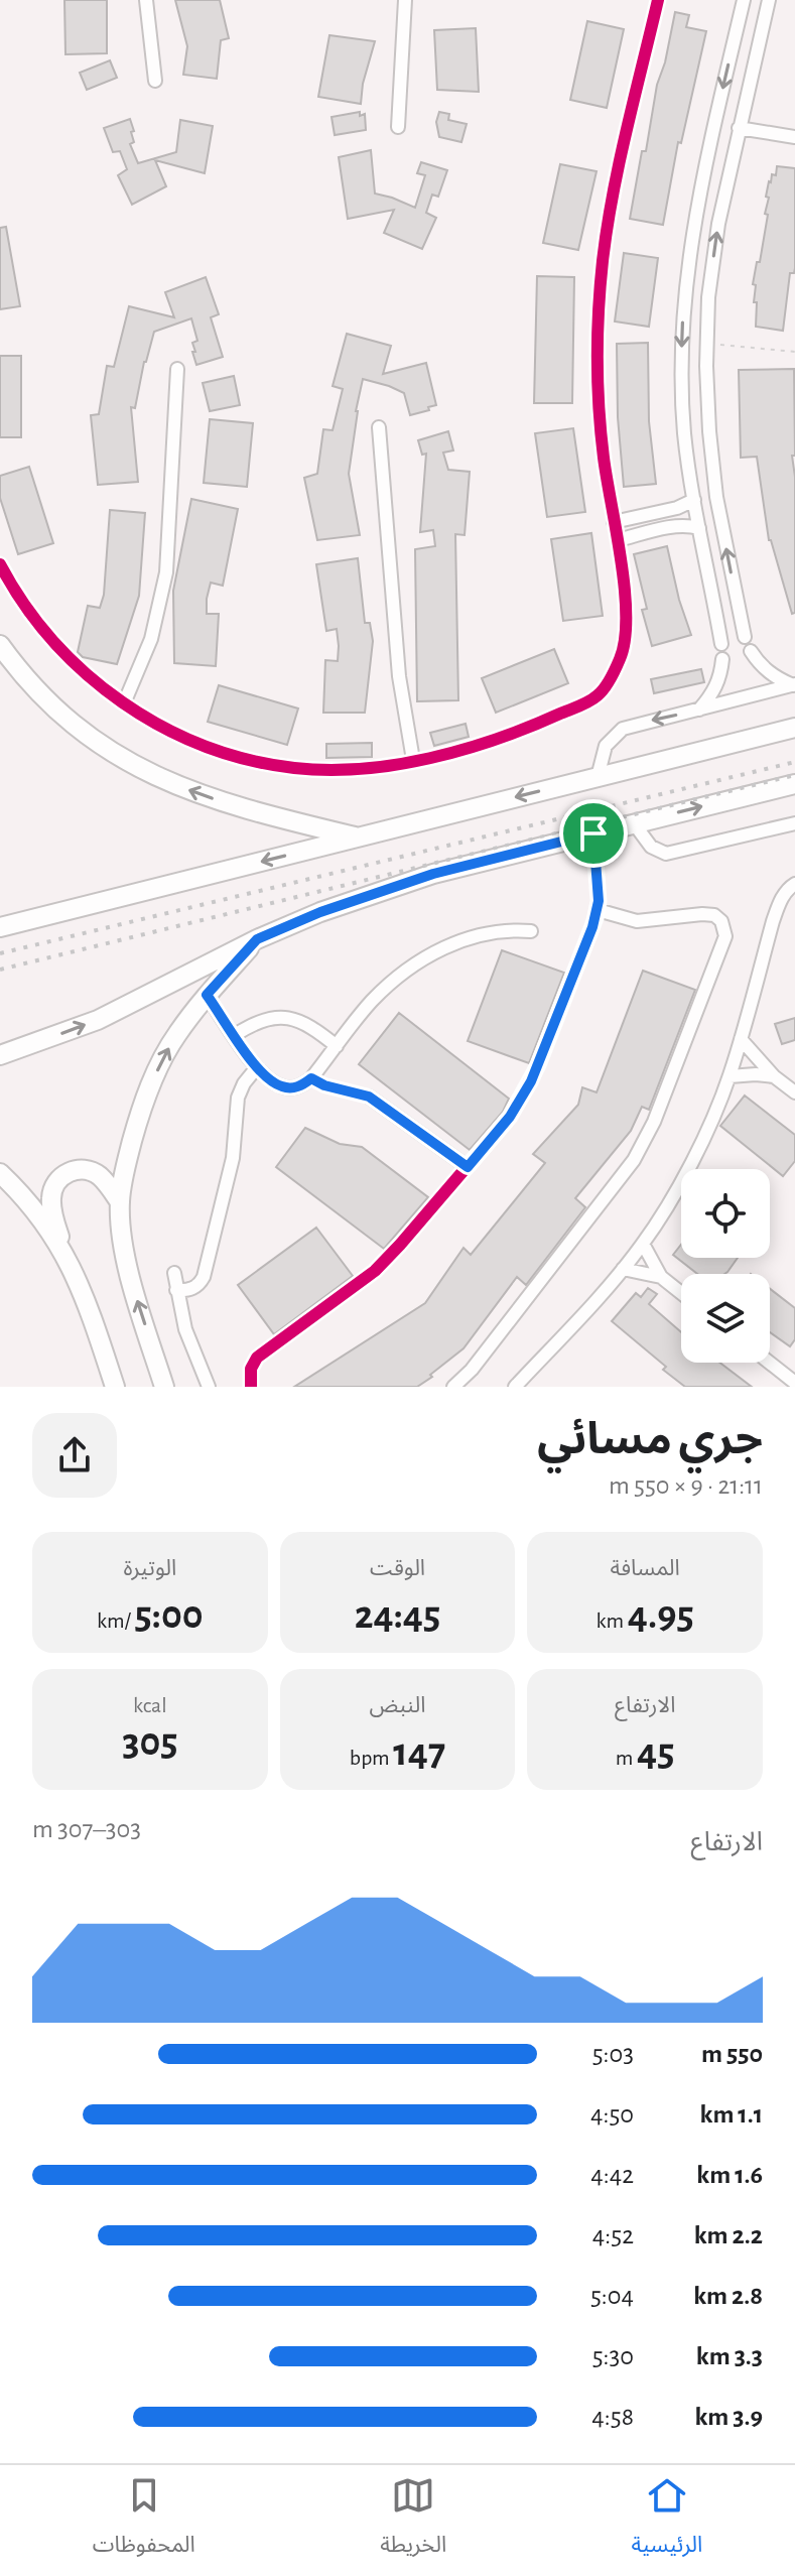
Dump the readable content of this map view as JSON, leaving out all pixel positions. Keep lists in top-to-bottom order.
{
  "page": {
    "heading": ["جري مسائي", "21:11 · 9 × 550 m"],
    "stats": [
      ["المسافة", "4.95 km"],
      ["الوقت", "24:45"],
      ["الوتيرة", "5:00 /km"],
      ["الارتفاع", "45 m"],
      ["النبض", "147 bpm"],
      ["kcal", "305"]
    ],
    "chart": ["الارتفاع", "303–307 m"],
    "list": [
      {
        "name": "550 m",
        "note": "5:03"
      },
      {
        "name": "1.1 km",
        "note": "4:50"
      },
      {
        "name": "1.6 km",
        "note": "4:42"
      },
      {
        "name": "2.2 km",
        "note": "4:52"
      },
      {
        "name": "2.8 km",
        "note": "5:04"
      },
      {
        "name": "3.3 km",
        "note": "5:30"
      },
      {
        "name": "3.9 km",
        "note": "4:58"
      }
    ],
    "tabs": ["الرئيسية", "الخريطة", "المحفوظات"]
  }
}
